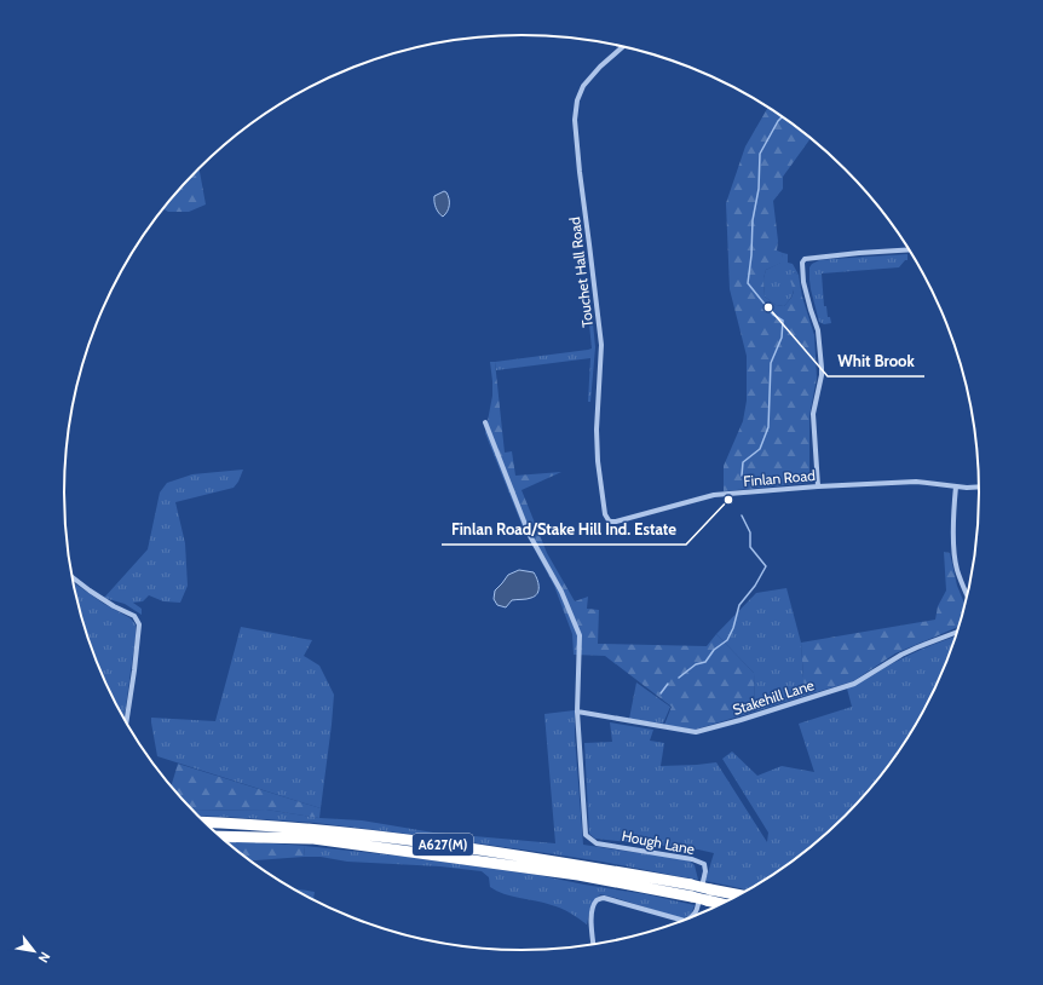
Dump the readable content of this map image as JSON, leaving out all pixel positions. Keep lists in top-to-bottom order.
{
  "streets": {
    "highway": ["A627(M)"],
    "street": [
      "Touchet Hall Road",
      "Finlan Road",
      "Stakehill Lane",
      "Hough Lane"
    ]
  },
  "crossings": [
    ["Touchet Hall Road", "Finlan Road"],
    ["Stakehill Lane", "Hough Lane"]
  ],
  "places": ["Whit Brook", "Finlan Road/Stake Hill Ind. Estate"],
  "north": "bottom right"
}
